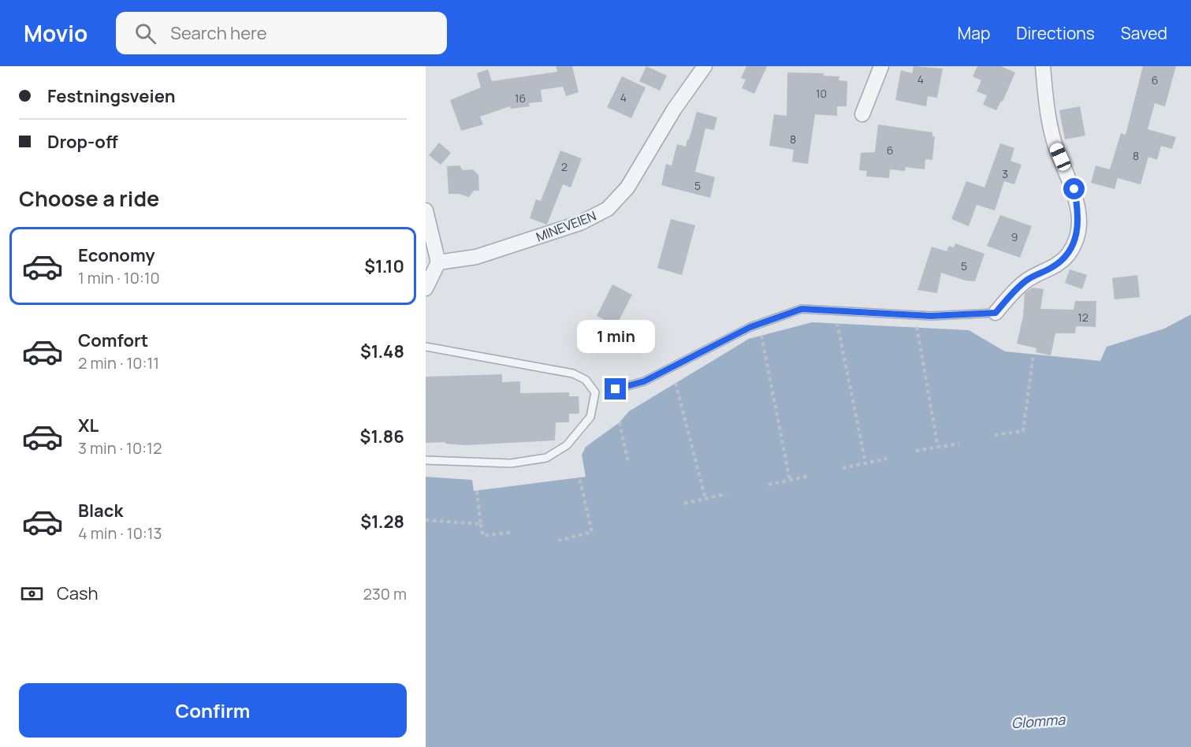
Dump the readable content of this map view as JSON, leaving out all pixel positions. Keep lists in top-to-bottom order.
{
  "streets": {
    "street": ["MINEVEIEN"]
  },
  "water": ["Glomma"],
  "house_numbers": [
    "4",
    "6",
    "10",
    "4",
    "16",
    "8",
    "6",
    "8",
    "2",
    "3",
    "5",
    "9",
    "5",
    "12"
  ],
  "page": {
    "header": "Movio",
    "search": "Search here",
    "nav": ["Map", "Directions", "Saved"],
    "banner": ["Festningsveien", "Drop-off"],
    "heading": "Choose a ride",
    "list": [
      {
        "name": "Economy",
        "note": "1 min · 10:10",
        "value": "$1.10"
      },
      {
        "name": "Comfort",
        "note": "2 min · 10:11",
        "value": "$1.48"
      },
      {
        "name": "XL",
        "note": "3 min · 10:12",
        "value": "$1.86"
      },
      {
        "name": "Black",
        "note": "4 min · 10:13",
        "value": "$1.28"
      }
    ],
    "bubble": "1 min",
    "pay": ["Cash", "230 m"],
    "buttons": "Confirm"
  }
}
